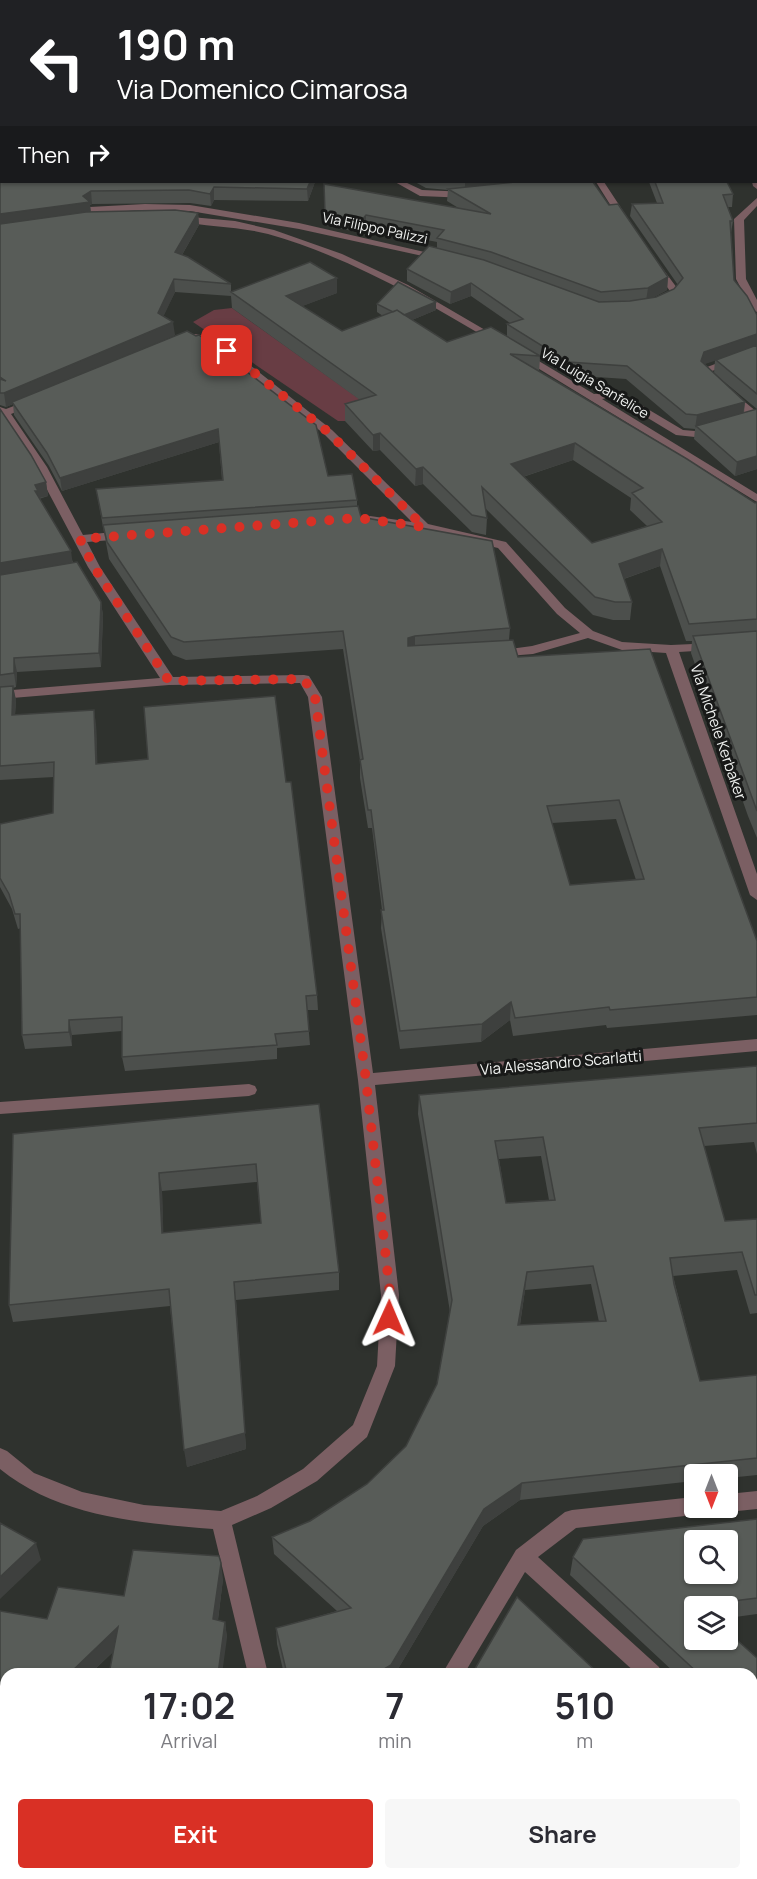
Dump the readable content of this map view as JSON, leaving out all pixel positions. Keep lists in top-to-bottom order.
{
  "streets": {
    "street": [
      "Via Filippo Palizzi",
      "Via Luigia Sanfelice",
      "Via Michele Kerbaker",
      "Via Alessandro Scarlatti"
    ]
  },
  "crossings": [
    ["Via Filippo Palizzi", "Via Luigia Sanfelice"]
  ],
  "north": "bottom",
  "page": {
    "turn": ["190 m", "Via Domenico Cimarosa"],
    "then": "Then",
    "eta": [
      "17:02",
      "Arrival",
      "7",
      "min",
      "510",
      "m"
    ],
    "buttons": ["Exit", "Share"]
  }
}
